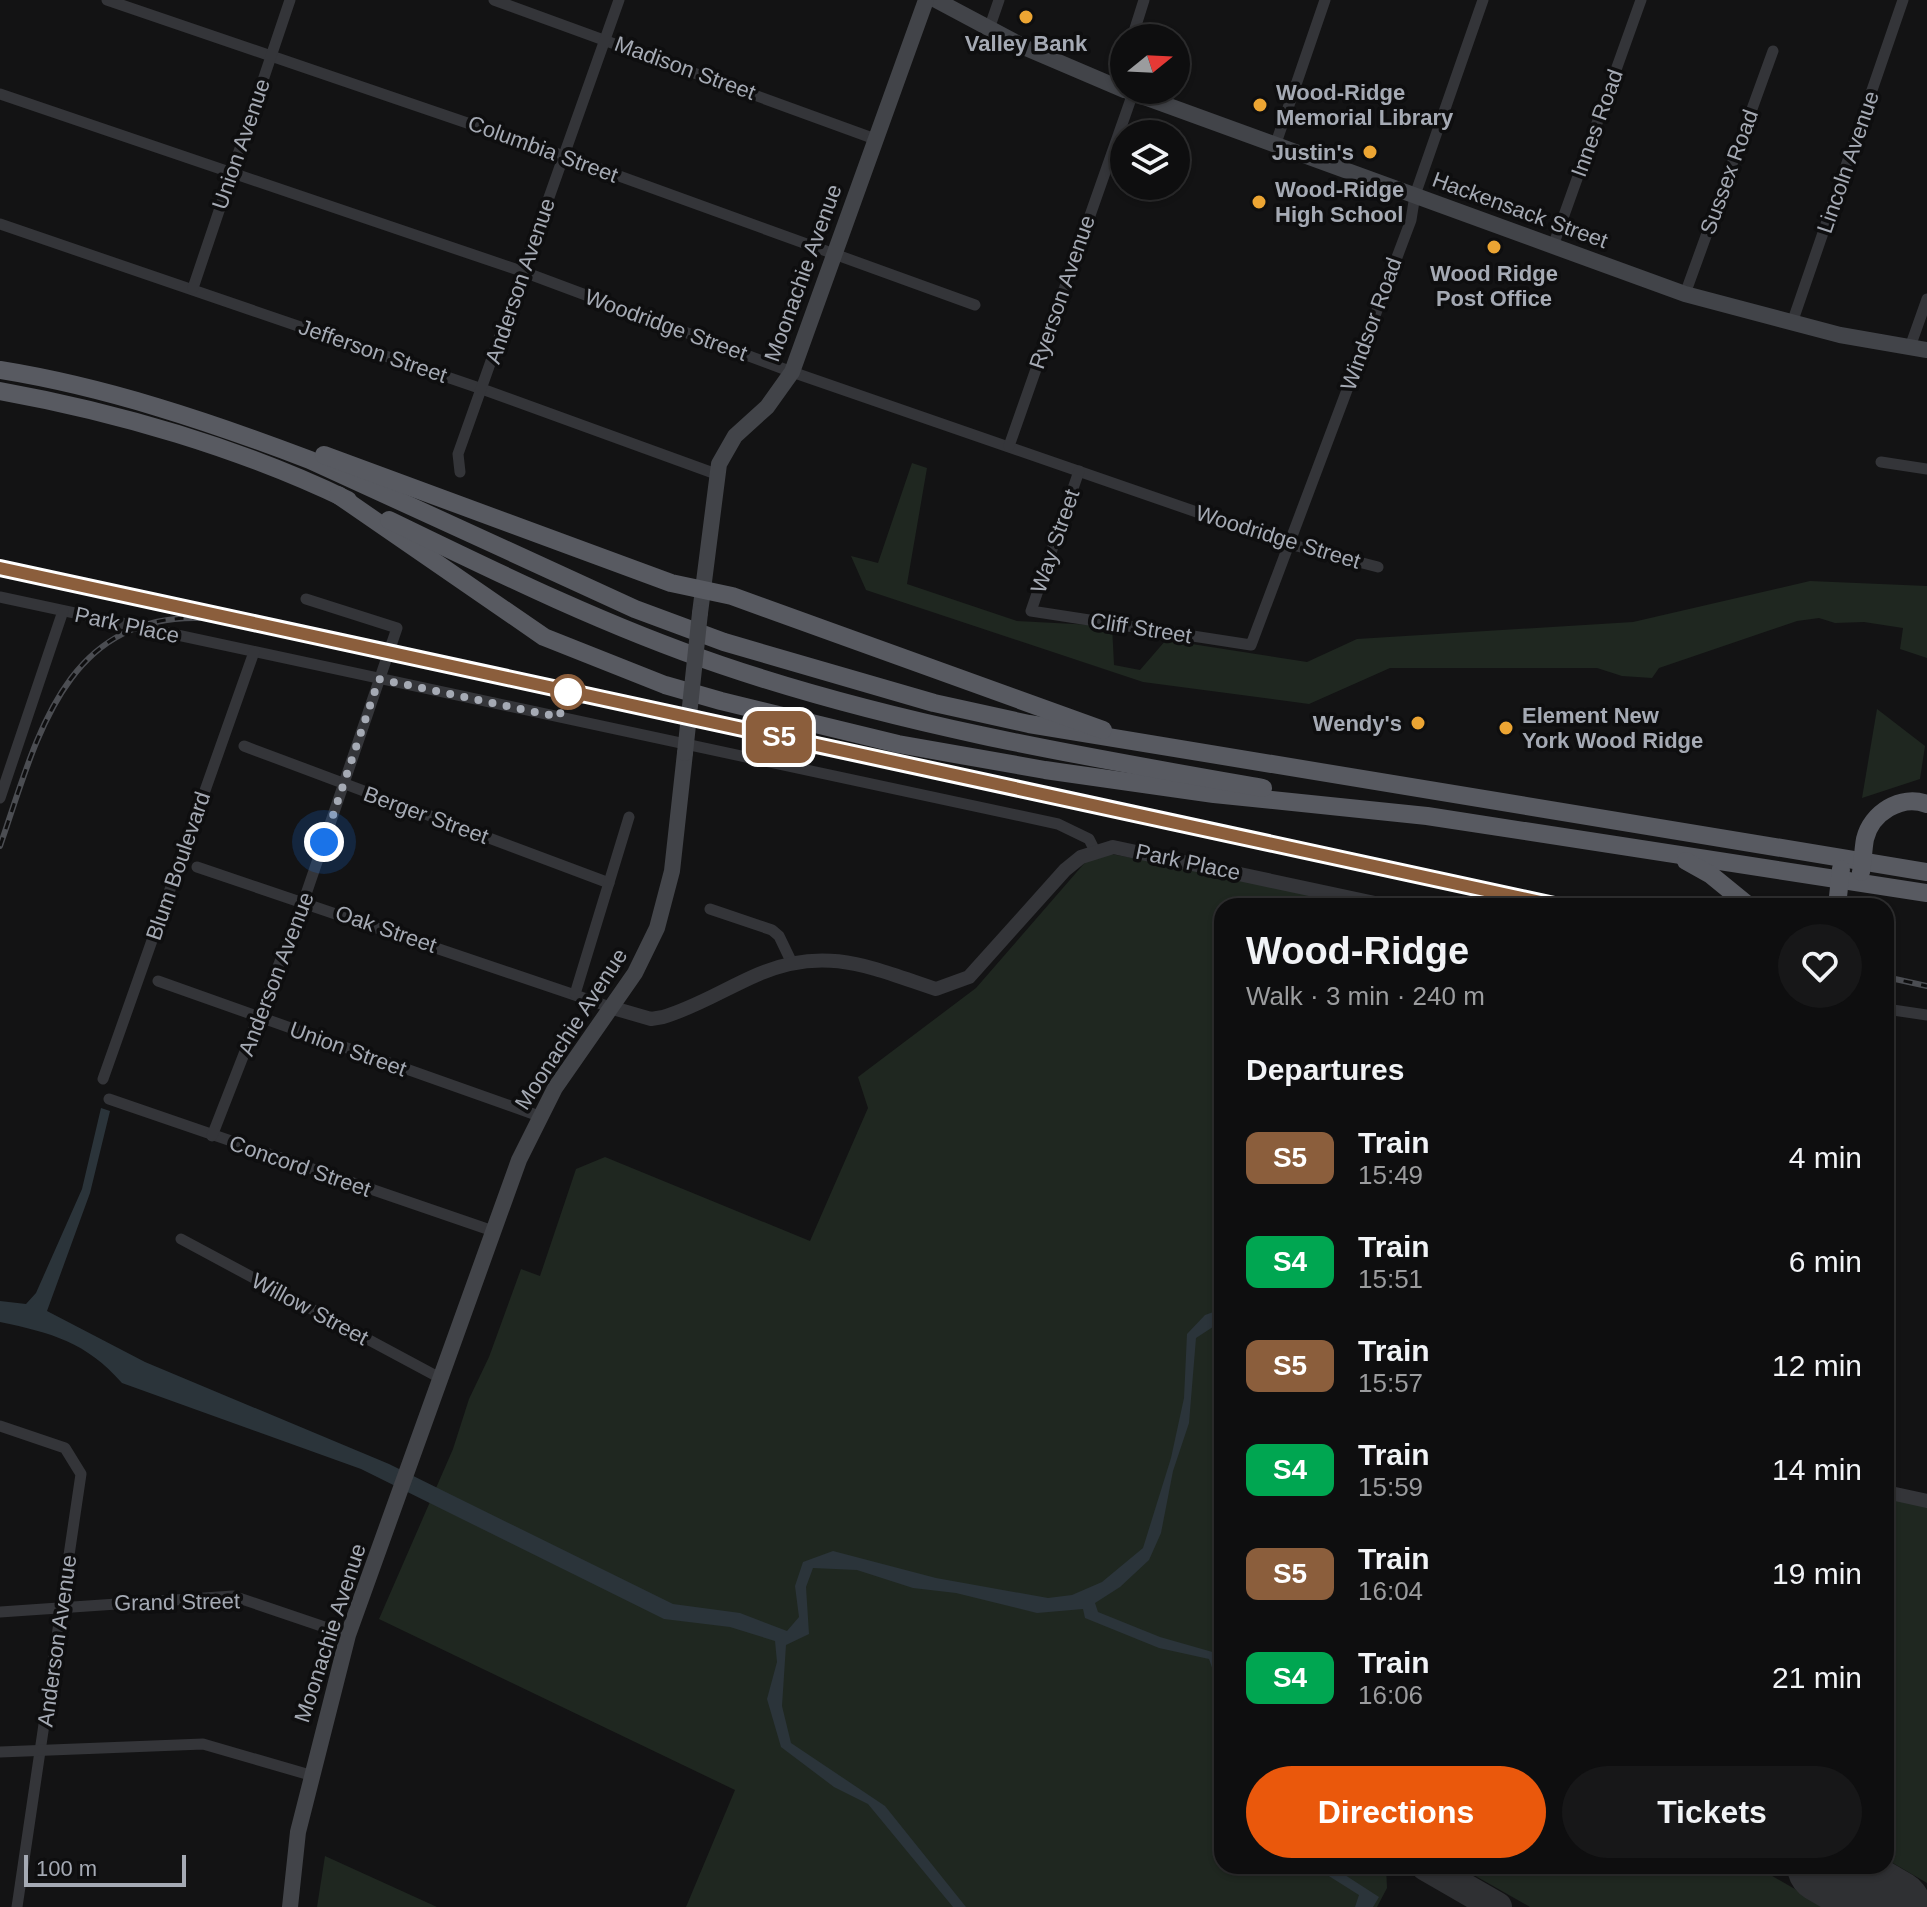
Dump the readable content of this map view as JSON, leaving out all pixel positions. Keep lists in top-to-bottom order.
{
  "streets": {
    "main road": ["Hackensack Street", "Moonachie Avenue"],
    "street": [
      "Madison Street",
      "Innes Road",
      "Union Avenue",
      "Columbia Street",
      "Lincoln Avenue",
      "Sussex Road",
      "Anderson Avenue",
      "Ryerson Avenue",
      "Windsor Road",
      "Woodridge Street",
      "Jefferson Street",
      "Way Street",
      "Park Place",
      "Cliff Street",
      "Berger Street",
      "Blum Boulevard",
      "Oak Street",
      "Union Street",
      "Concord Street",
      "Willow Street",
      "Grand Street"
    ]
  },
  "crossings": [
    ["Madison Street", "Moonachie Avenue"],
    ["Madison Street", "Anderson Avenue"],
    ["Innes Road", "Hackensack Street"],
    ["Union Avenue", "Columbia Street"],
    ["Union Avenue", "Woodridge Street"],
    ["Union Avenue", "Jefferson Street"],
    ["Columbia Street", "Moonachie Avenue"],
    ["Columbia Street", "Anderson Avenue"],
    ["Lincoln Avenue", "Hackensack Street"],
    ["Sussex Road", "Hackensack Street"],
    ["Hackensack Street", "Windsor Road"],
    ["Moonachie Avenue", "Woodridge Street"],
    ["Moonachie Avenue", "Jefferson Street"],
    ["Moonachie Avenue", "Berger Street"],
    ["Moonachie Avenue", "Oak Street"],
    ["Moonachie Avenue", "Union Street"],
    ["Moonachie Avenue", "Concord Street"],
    ["Moonachie Avenue", "Willow Street"],
    ["Moonachie Avenue", "Grand Street"],
    ["Anderson Avenue", "Woodridge Street"],
    ["Anderson Avenue", "Jefferson Street"],
    ["Anderson Avenue", "Park Place"],
    ["Anderson Avenue", "Berger Street"],
    ["Anderson Avenue", "Oak Street"],
    ["Anderson Avenue", "Union Street"],
    ["Anderson Avenue", "Concord Street"],
    ["Anderson Avenue", "Grand Street"],
    ["Ryerson Avenue", "Woodridge Street"],
    ["Windsor Road", "Woodridge Street"],
    ["Windsor Road", "Cliff Street"],
    ["Woodridge Street", "Way Street"],
    ["Way Street", "Cliff Street"],
    ["Park Place", "Blum Boulevard"]
  ],
  "places": [
    "Valley Bank",
    "Wood-Ridge Memorial Library",
    "Justin's",
    "Wood-Ridge High School",
    "Wood Ridge Post Office",
    "Wendy's",
    "Element New York Wood Ridge"
  ],
  "scale_bar": "100 m",
  "north": "right",
  "page": {
    "on_map": "S5",
    "heading": [
      ["Wood-Ridge", "Walk · 3 min · 240 m"],
      "Departures"
    ],
    "list": [
      {
        "mark": "S5",
        "name": "Train",
        "note": "15:49",
        "value": "4 min"
      },
      {
        "mark": "S4",
        "name": "Train",
        "note": "15:51",
        "value": "6 min"
      },
      {
        "mark": "S5",
        "name": "Train",
        "note": "15:57",
        "value": "12 min"
      },
      {
        "mark": "S4",
        "name": "Train",
        "note": "15:59",
        "value": "14 min"
      },
      {
        "mark": "S5",
        "name": "Train",
        "note": "16:04",
        "value": "19 min"
      },
      {
        "mark": "S4",
        "name": "Train",
        "note": "16:06",
        "value": "21 min"
      }
    ],
    "buttons": ["Directions", "Tickets"],
    "scale": "100 m"
  }
}
